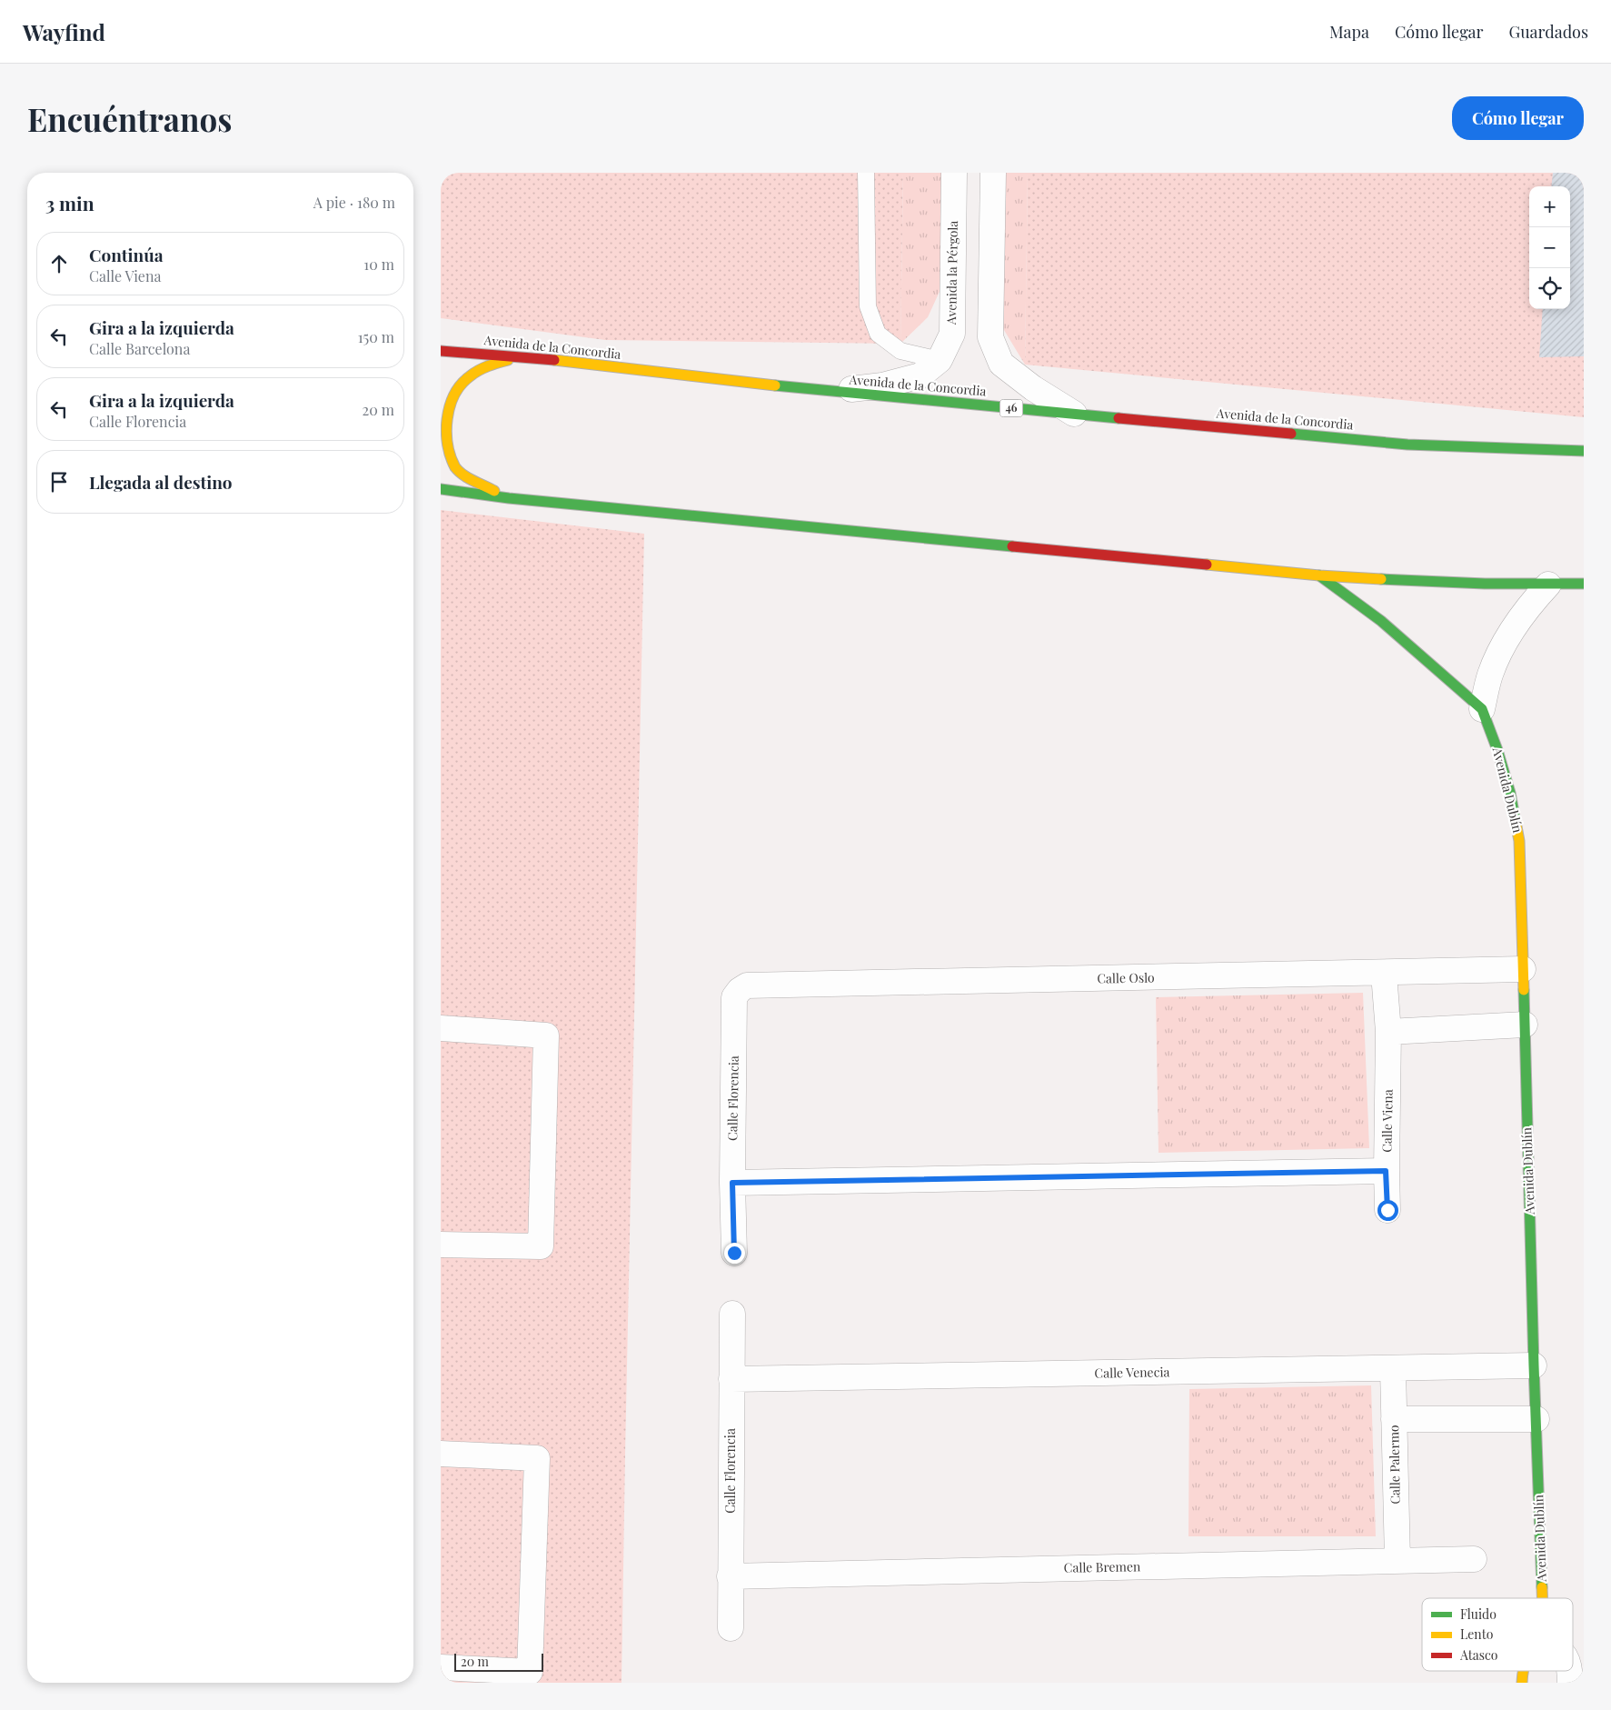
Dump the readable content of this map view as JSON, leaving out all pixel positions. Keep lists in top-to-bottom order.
{
  "streets": {
    "main road": ["Avenida de la Concordia", "46", "Avenida Dublín"],
    "street": [
      "Avenida la Pérgola",
      "Calle Oslo",
      "Calle Florencia",
      "Calle Viena",
      "Calle Venecia",
      "Calle Palermo",
      "Calle Bremen"
    ]
  },
  "crossings": [
    ["Avenida la Pérgola", "Avenida de la Concordia"],
    ["Avenida Dublín", "Calle Oslo"],
    ["Avenida Dublín", "Calle Venecia"],
    ["Calle Oslo", "Calle Florencia"],
    ["Calle Oslo", "Calle Viena"],
    ["Calle Florencia", "Calle Venecia"],
    ["Calle Florencia", "Calle Bremen"],
    ["Calle Venecia", "Calle Palermo"],
    ["Calle Palermo", "Calle Bremen"]
  ],
  "legend": ["Fluido", "Lento", "Atasco"],
  "scale_bar": "20 m",
  "page": {
    "header": "Wayfind",
    "nav": ["Mapa", "Cómo llegar", "Guardados"],
    "buttons": "Cómo llegar",
    "title": "Encuéntranos",
    "heading": ["3 min", "A pie · 180 m"],
    "map_buttons": ["+", "−"],
    "list": [
      ["Continúa", "Calle Viena", "10 m"],
      ["Gira a la izquierda", "Calle Barcelona", "150 m"],
      ["Gira a la izquierda", "Calle Florencia", "20 m"],
      "Llegada al destino"
    ],
    "scale": "20 m"
  }
}
